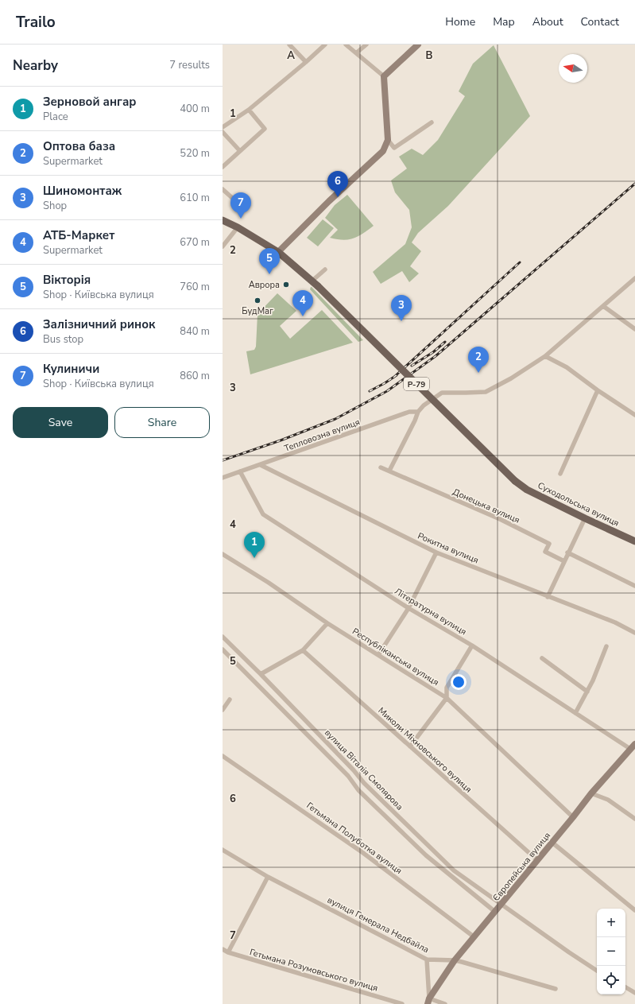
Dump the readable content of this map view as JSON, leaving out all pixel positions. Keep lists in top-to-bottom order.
{
  "streets": {
    "main road": ["Р-79", "Суходольська вулиця"],
    "street": [
      "Тепловозна вулиця",
      "Донецька вулиця",
      "Рокитна вулиця",
      "Літературна вулиця",
      "Республіканська вулиця",
      "Миколи Міхновського вулиця",
      "вулиця Віталія Смолярова",
      "Гетьмана Полуботка вулиця",
      "Європейська вулиця",
      "вулиця Генерала Недбайла",
      "Гетьмана Розумовського вулиця"
    ]
  },
  "crossings": [
    ["Р-79", "Суходольська вулиця"],
    ["Тепловозна вулиця", "Рокитна вулиця"],
    ["Тепловозна вулиця", "Літературна вулиця"],
    ["Літературна вулиця", "Європейська вулиця"],
    ["Республіканська вулиця", "Європейська вулиця"],
    ["Миколи Міхновського вулиця", "Європейська вулиця"],
    ["вулиця Віталія Смолярова", "Європейська вулиця"],
    ["Гетьмана Полуботка вулиця", "Європейська вулиця"],
    ["Європейська вулиця", "вулиця Генерала Недбайла"]
  ],
  "places": ["Аврора", "БудМаг"],
  "north": "left",
  "page": {
    "header": "Trailo",
    "nav": [
      "Home",
      "Map",
      "About",
      "Contact"
    ],
    "heading": ["Nearby", "7 results"],
    "list": [
      {
        "mark": "1",
        "name": "Зерновой ангар",
        "note": "Place",
        "value": "400 m"
      },
      {
        "mark": "2",
        "name": "Оптова база",
        "note": "Supermarket",
        "value": "520 m"
      },
      {
        "mark": "3",
        "name": "Шиномонтаж",
        "note": "Shop",
        "value": "610 m"
      },
      {
        "mark": "4",
        "name": "АТБ-Маркет",
        "note": "Supermarket",
        "value": "670 m"
      },
      {
        "mark": "5",
        "name": "Вікторія",
        "note": "Shop · Київська вулиця",
        "value": "760 m"
      },
      {
        "mark": "6",
        "name": "Залізничний ринок",
        "note": "Bus stop",
        "value": "840 m"
      },
      {
        "mark": "7",
        "name": "Кулиничи",
        "note": "Shop · Київська вулиця",
        "value": "860 m"
      }
    ],
    "pins": [
      "6",
      "7",
      "5",
      "4",
      "3",
      "2",
      "1"
    ],
    "buttons": ["Save", "Share"],
    "map_buttons": ["+", "−"]
  },
  "grid": {
    "columns": ["A", "B"],
    "rows": [
      "1",
      "2",
      "3",
      "4",
      "5",
      "6",
      "7"
    ]
  }
}
